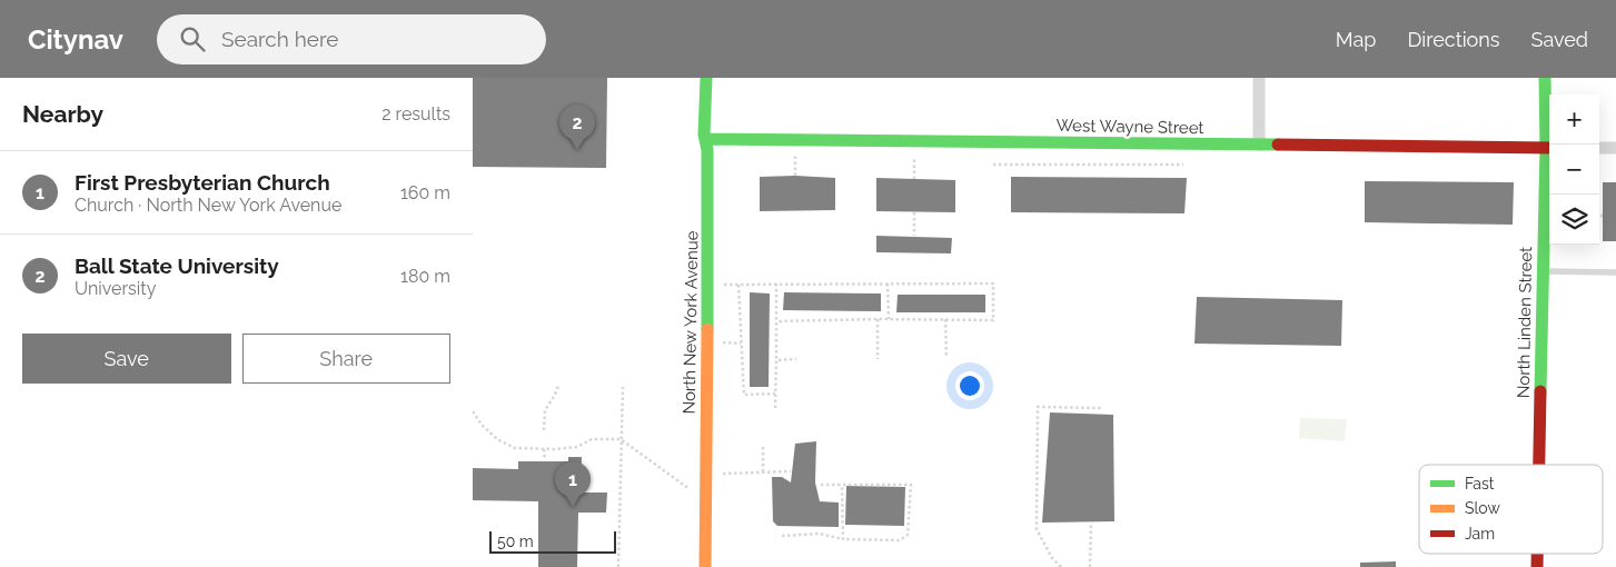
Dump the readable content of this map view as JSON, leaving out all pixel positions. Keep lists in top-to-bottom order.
{
  "streets": {
    "street": ["West Wayne Street", "North New York Avenue", "North Linden Street"]
  },
  "crossings": [
    ["West Wayne Street", "North New York Avenue"],
    ["West Wayne Street", "North Linden Street"]
  ],
  "legend": ["Fast", "Slow", "Jam"],
  "scale_bar": "50 m",
  "page": {
    "header": "Citynav",
    "search": "Search here",
    "nav": ["Map", "Directions", "Saved"],
    "heading": ["Nearby", "2 results"],
    "map_buttons": ["+", "−"],
    "pins": ["2", "1"],
    "list": [
      {
        "mark": "1",
        "name": "First Presbyterian Church",
        "note": "Church · North New York Avenue",
        "value": "160 m"
      },
      {
        "mark": "2",
        "name": "Ball State University",
        "note": "University",
        "value": "180 m"
      }
    ],
    "buttons": ["Save", "Share"],
    "scale": "50 m"
  }
}
